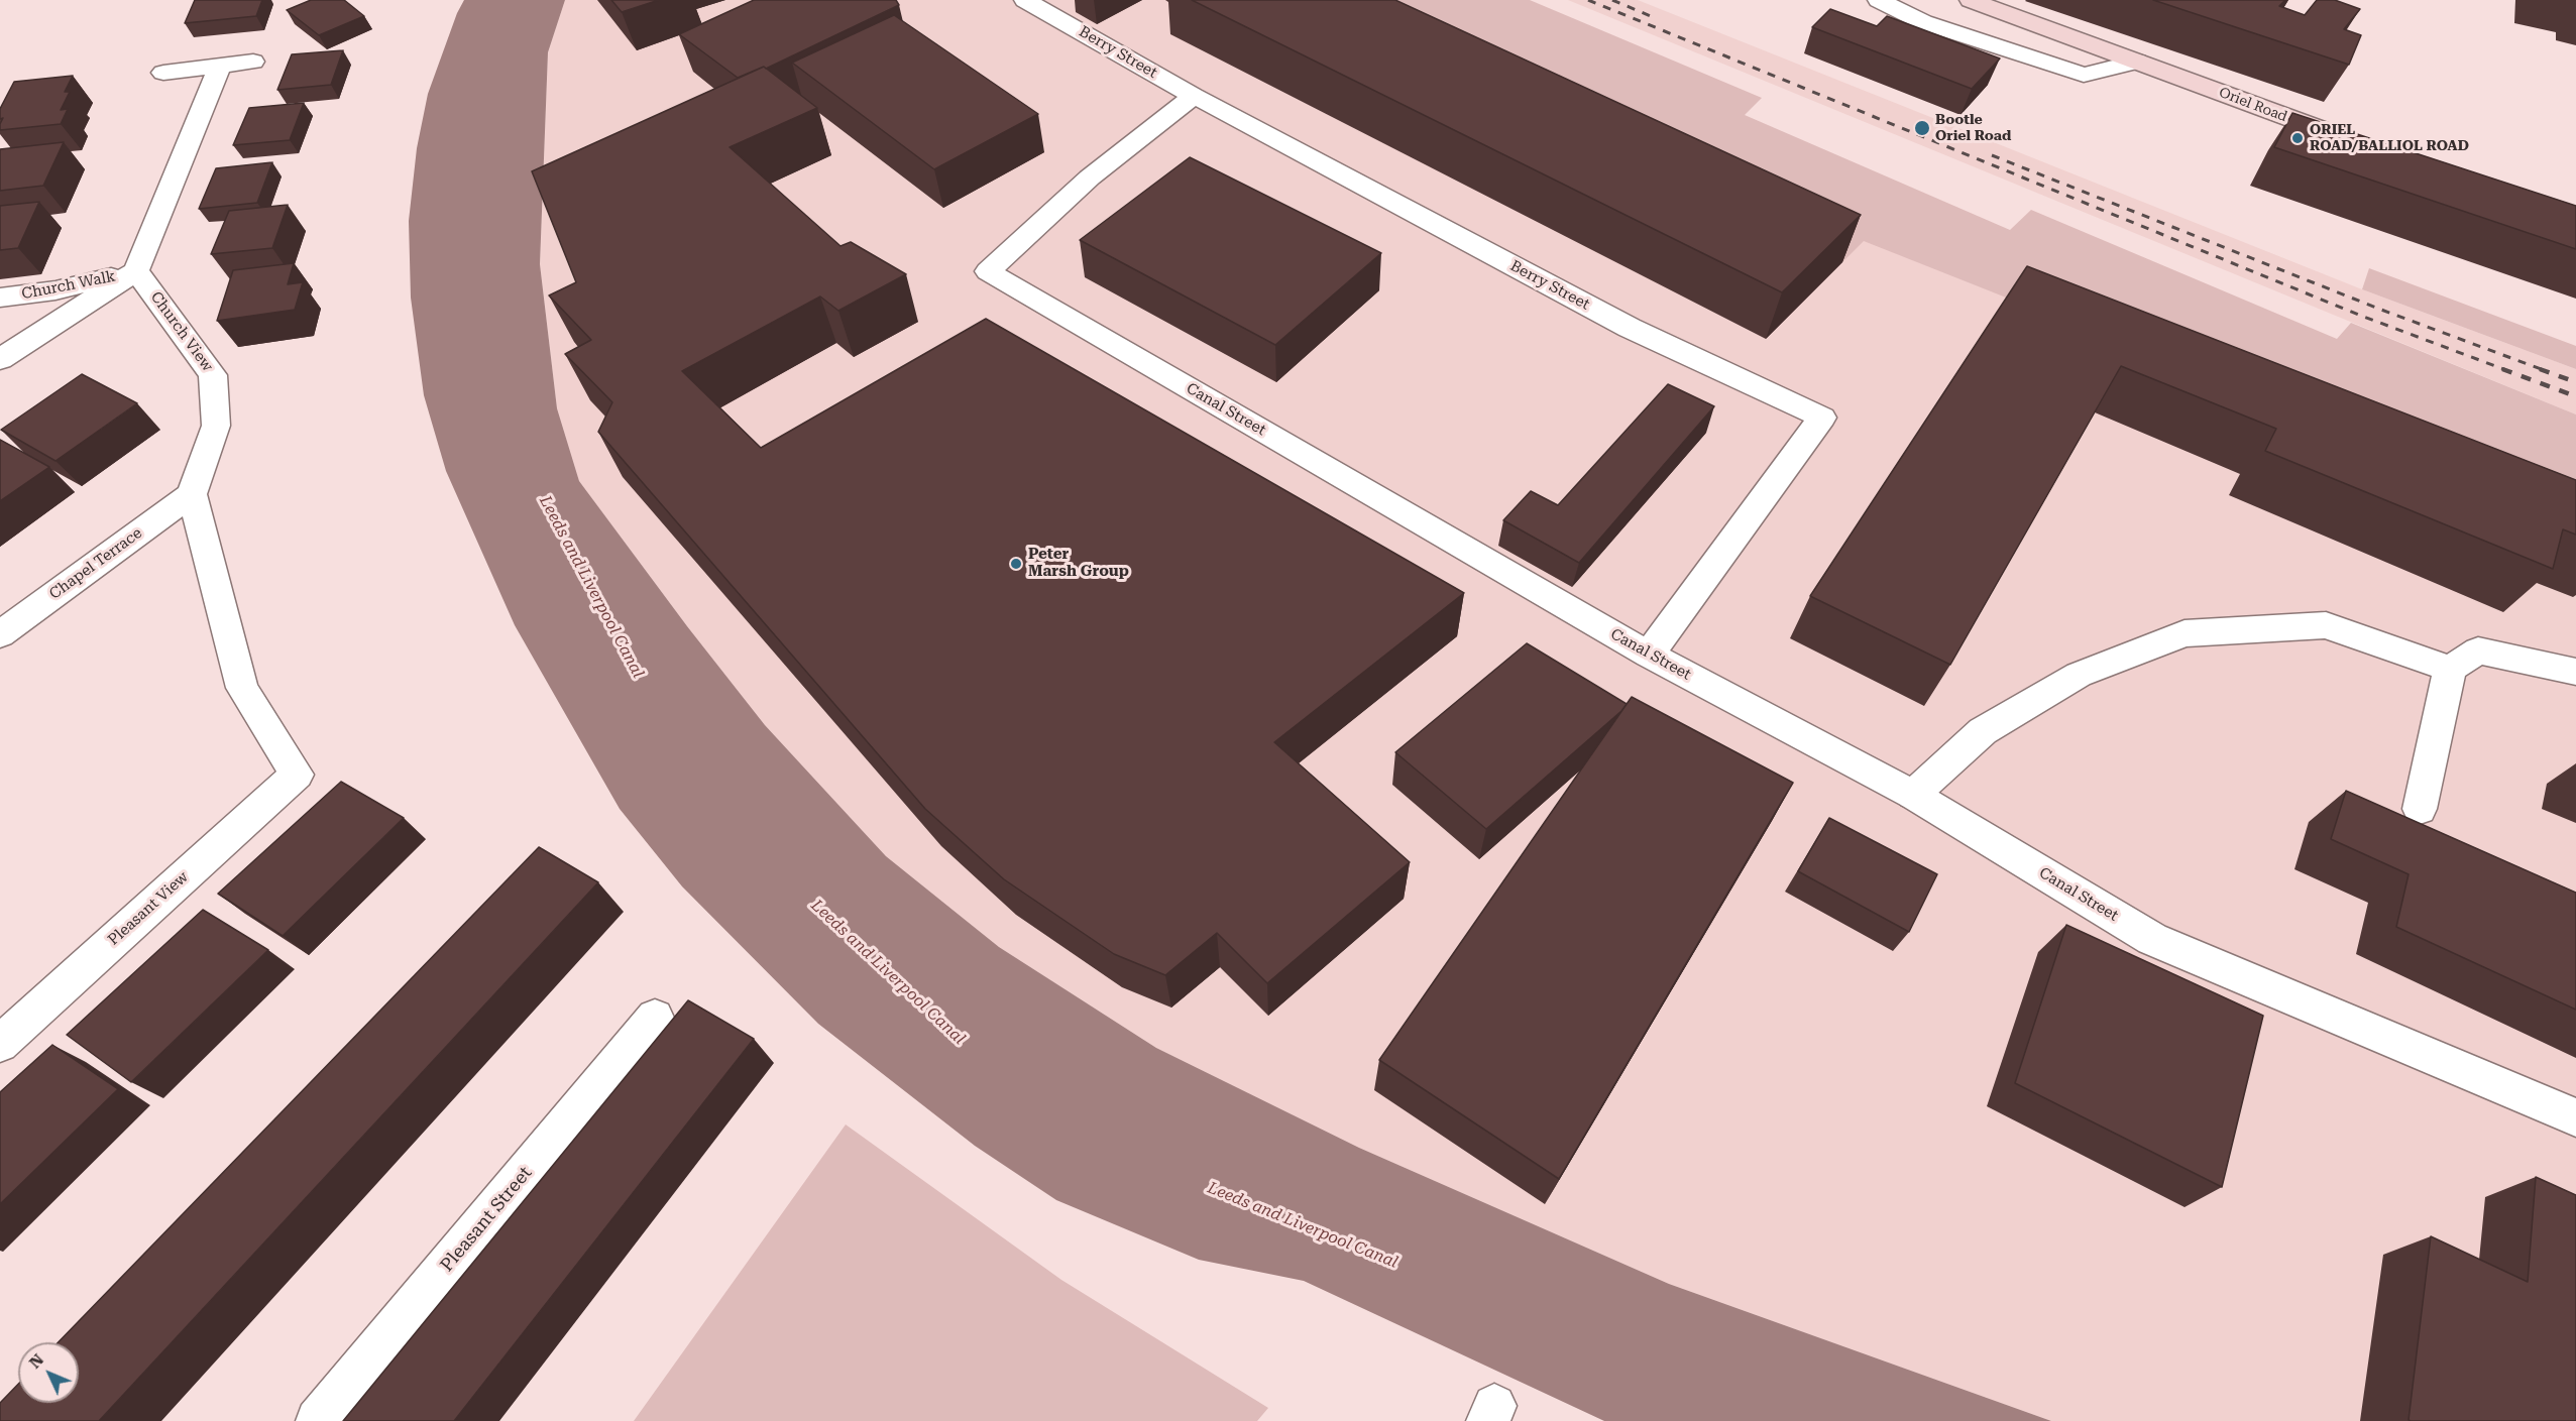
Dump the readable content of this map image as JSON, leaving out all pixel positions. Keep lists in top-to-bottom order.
{
  "streets": {
    "main road": ["Oriel Road"],
    "street": [
      "Berry Street",
      "Church Walk",
      "Church View",
      "Canal Street",
      "Chapel Terrace",
      "Pleasant View",
      "Pleasant Street"
    ]
  },
  "crossings": [
    ["Berry Street", "Canal Street"],
    ["Church Walk", "Church View"],
    ["Church View", "Chapel Terrace"],
    ["Church View", "Pleasant View"],
    ["Chapel Terrace", "Pleasant View"]
  ],
  "water": ["Leeds and Liverpool Canal"],
  "places": ["Bootle Oriel Road", "ORIEL ROAD/BALLIOL ROAD", "Peter Marsh Group"],
  "north": "top left"
}
